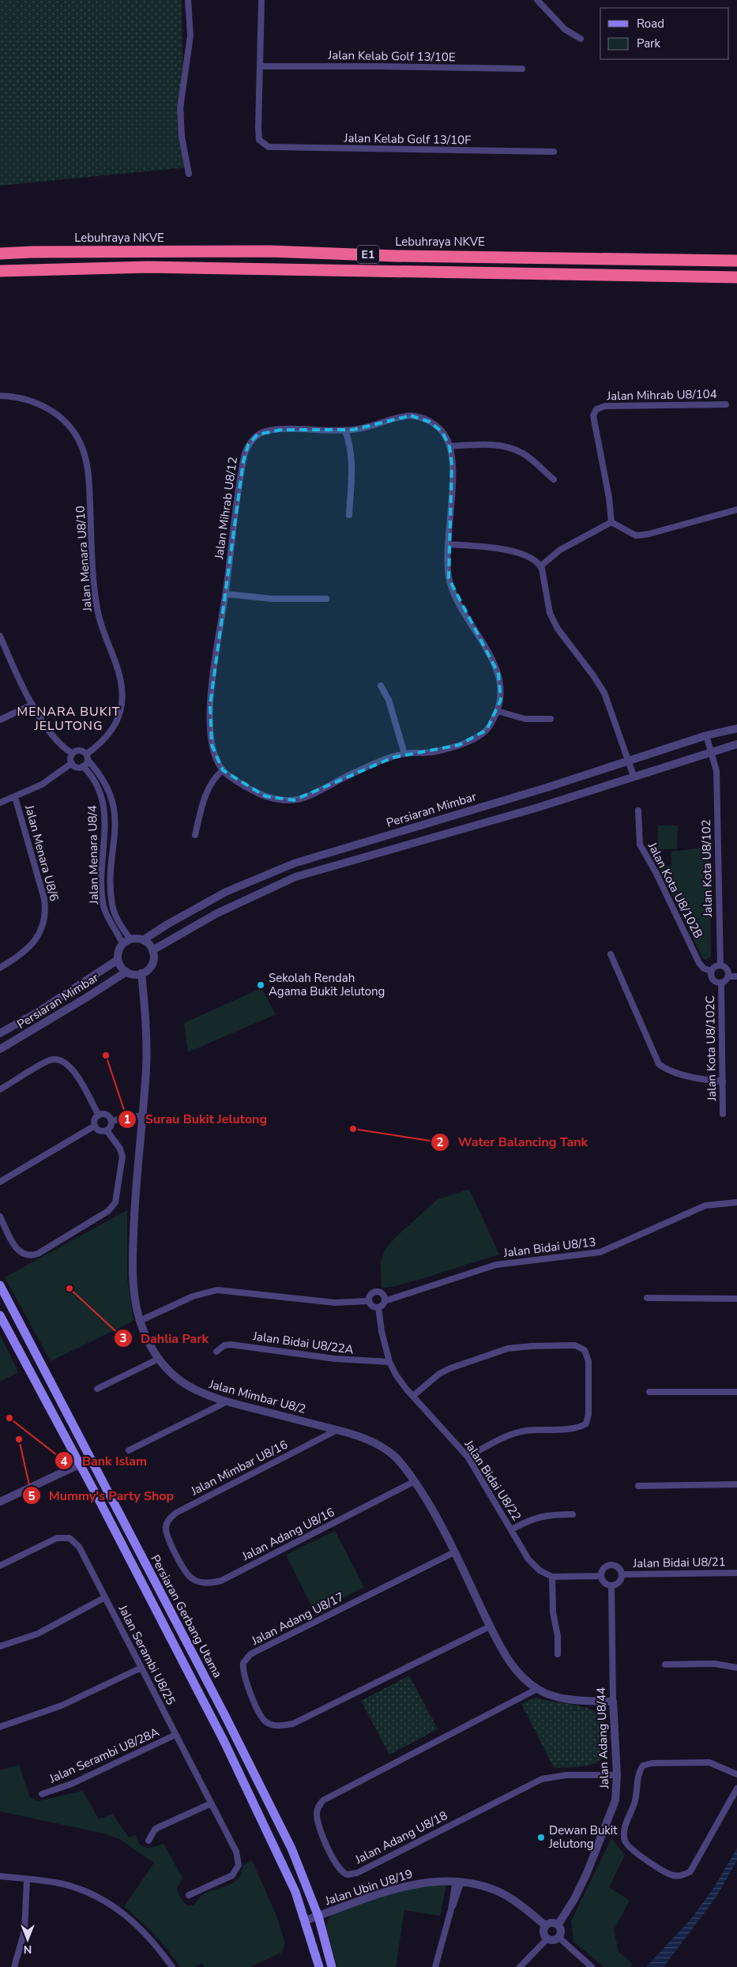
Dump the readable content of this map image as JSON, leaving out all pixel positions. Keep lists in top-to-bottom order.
{
  "streets": {
    "highway": ["Lebuhraya NKVE", "E1"],
    "main road": ["Persiaran Gerbang Utama"],
    "street": [
      "Jalan Kelab Golf 13/10E",
      "Jalan Kelab Golf 13/10F",
      "Jalan Mihrab U8/104",
      "Jalan Mihrab U8/12",
      "Jalan Menara U8/10",
      "Persiaran Mimbar",
      "Jalan Menara U8/6",
      "Jalan Menara U8/4",
      "Jalan Kota U8/102",
      "Jalan Kota U8/102B",
      "Jalan Kota U8/102C",
      "Jalan Bidai U8/13",
      "Jalan Bidai U8/22A",
      "Jalan Mimbar U8/2",
      "Jalan Mimbar U8/16",
      "Jalan Bidai U8/22",
      "Jalan Adang U8/16",
      "Jalan Bidai U8/21",
      "Jalan Adang U8/17",
      "Jalan Serambi U8/25",
      "Jalan Adang U8/44",
      "Jalan Serambi U8/28A",
      "Jalan Adang U8/18",
      "Jalan Ubin U8/19"
    ]
  },
  "crossings": [
    ["Jalan Kelab Golf 13/10E", "Jalan Kelab Golf 13/10F"],
    ["Jalan Menara U8/10", "Jalan Menara U8/4"],
    ["Persiaran Mimbar", "Jalan Menara U8/4"],
    ["Persiaran Mimbar", "Jalan Kota U8/102"],
    ["Persiaran Mimbar", "Jalan Mimbar U8/2"],
    ["Jalan Menara U8/4", "Jalan Mimbar U8/2"],
    ["Jalan Kota U8/102", "Jalan Kota U8/102B"],
    ["Jalan Kota U8/102", "Jalan Kota U8/102C"],
    ["Jalan Kota U8/102B", "Jalan Kota U8/102C"],
    ["Jalan Bidai U8/13", "Jalan Bidai U8/22"],
    ["Jalan Bidai U8/22A", "Jalan Bidai U8/22"],
    ["Jalan Mimbar U8/2", "Jalan Mimbar U8/16"],
    ["Jalan Mimbar U8/2", "Jalan Adang U8/16"],
    ["Jalan Mimbar U8/2", "Jalan Adang U8/17"],
    ["Jalan Mimbar U8/2", "Jalan Adang U8/44"],
    ["Jalan Mimbar U8/2", "Jalan Adang U8/18"],
    ["Jalan Mimbar U8/16", "Jalan Adang U8/16"],
    ["Jalan Bidai U8/21", "Jalan Adang U8/44"],
    ["Persiaran Gerbang Utama", "Jalan Ubin U8/19"],
    ["Jalan Serambi U8/25", "Jalan Serambi U8/28A"],
    ["Jalan Adang U8/44", "Jalan Adang U8/18"],
    ["Jalan Adang U8/44", "Jalan Ubin U8/19"]
  ],
  "districts": ["MENARA BUKIT JELUTONG"],
  "places": [
    "Sekolah Rendah Agama Bukit Jelutong",
    "Surau Bukit Jelutong",
    "Water Balancing Tank",
    "Dahlia Park",
    "Bank Islam",
    "Mummy's Party Shop",
    "Dewan Bukit Jelutong"
  ],
  "legend": ["Road", "Park"],
  "north": "bottom"
}
